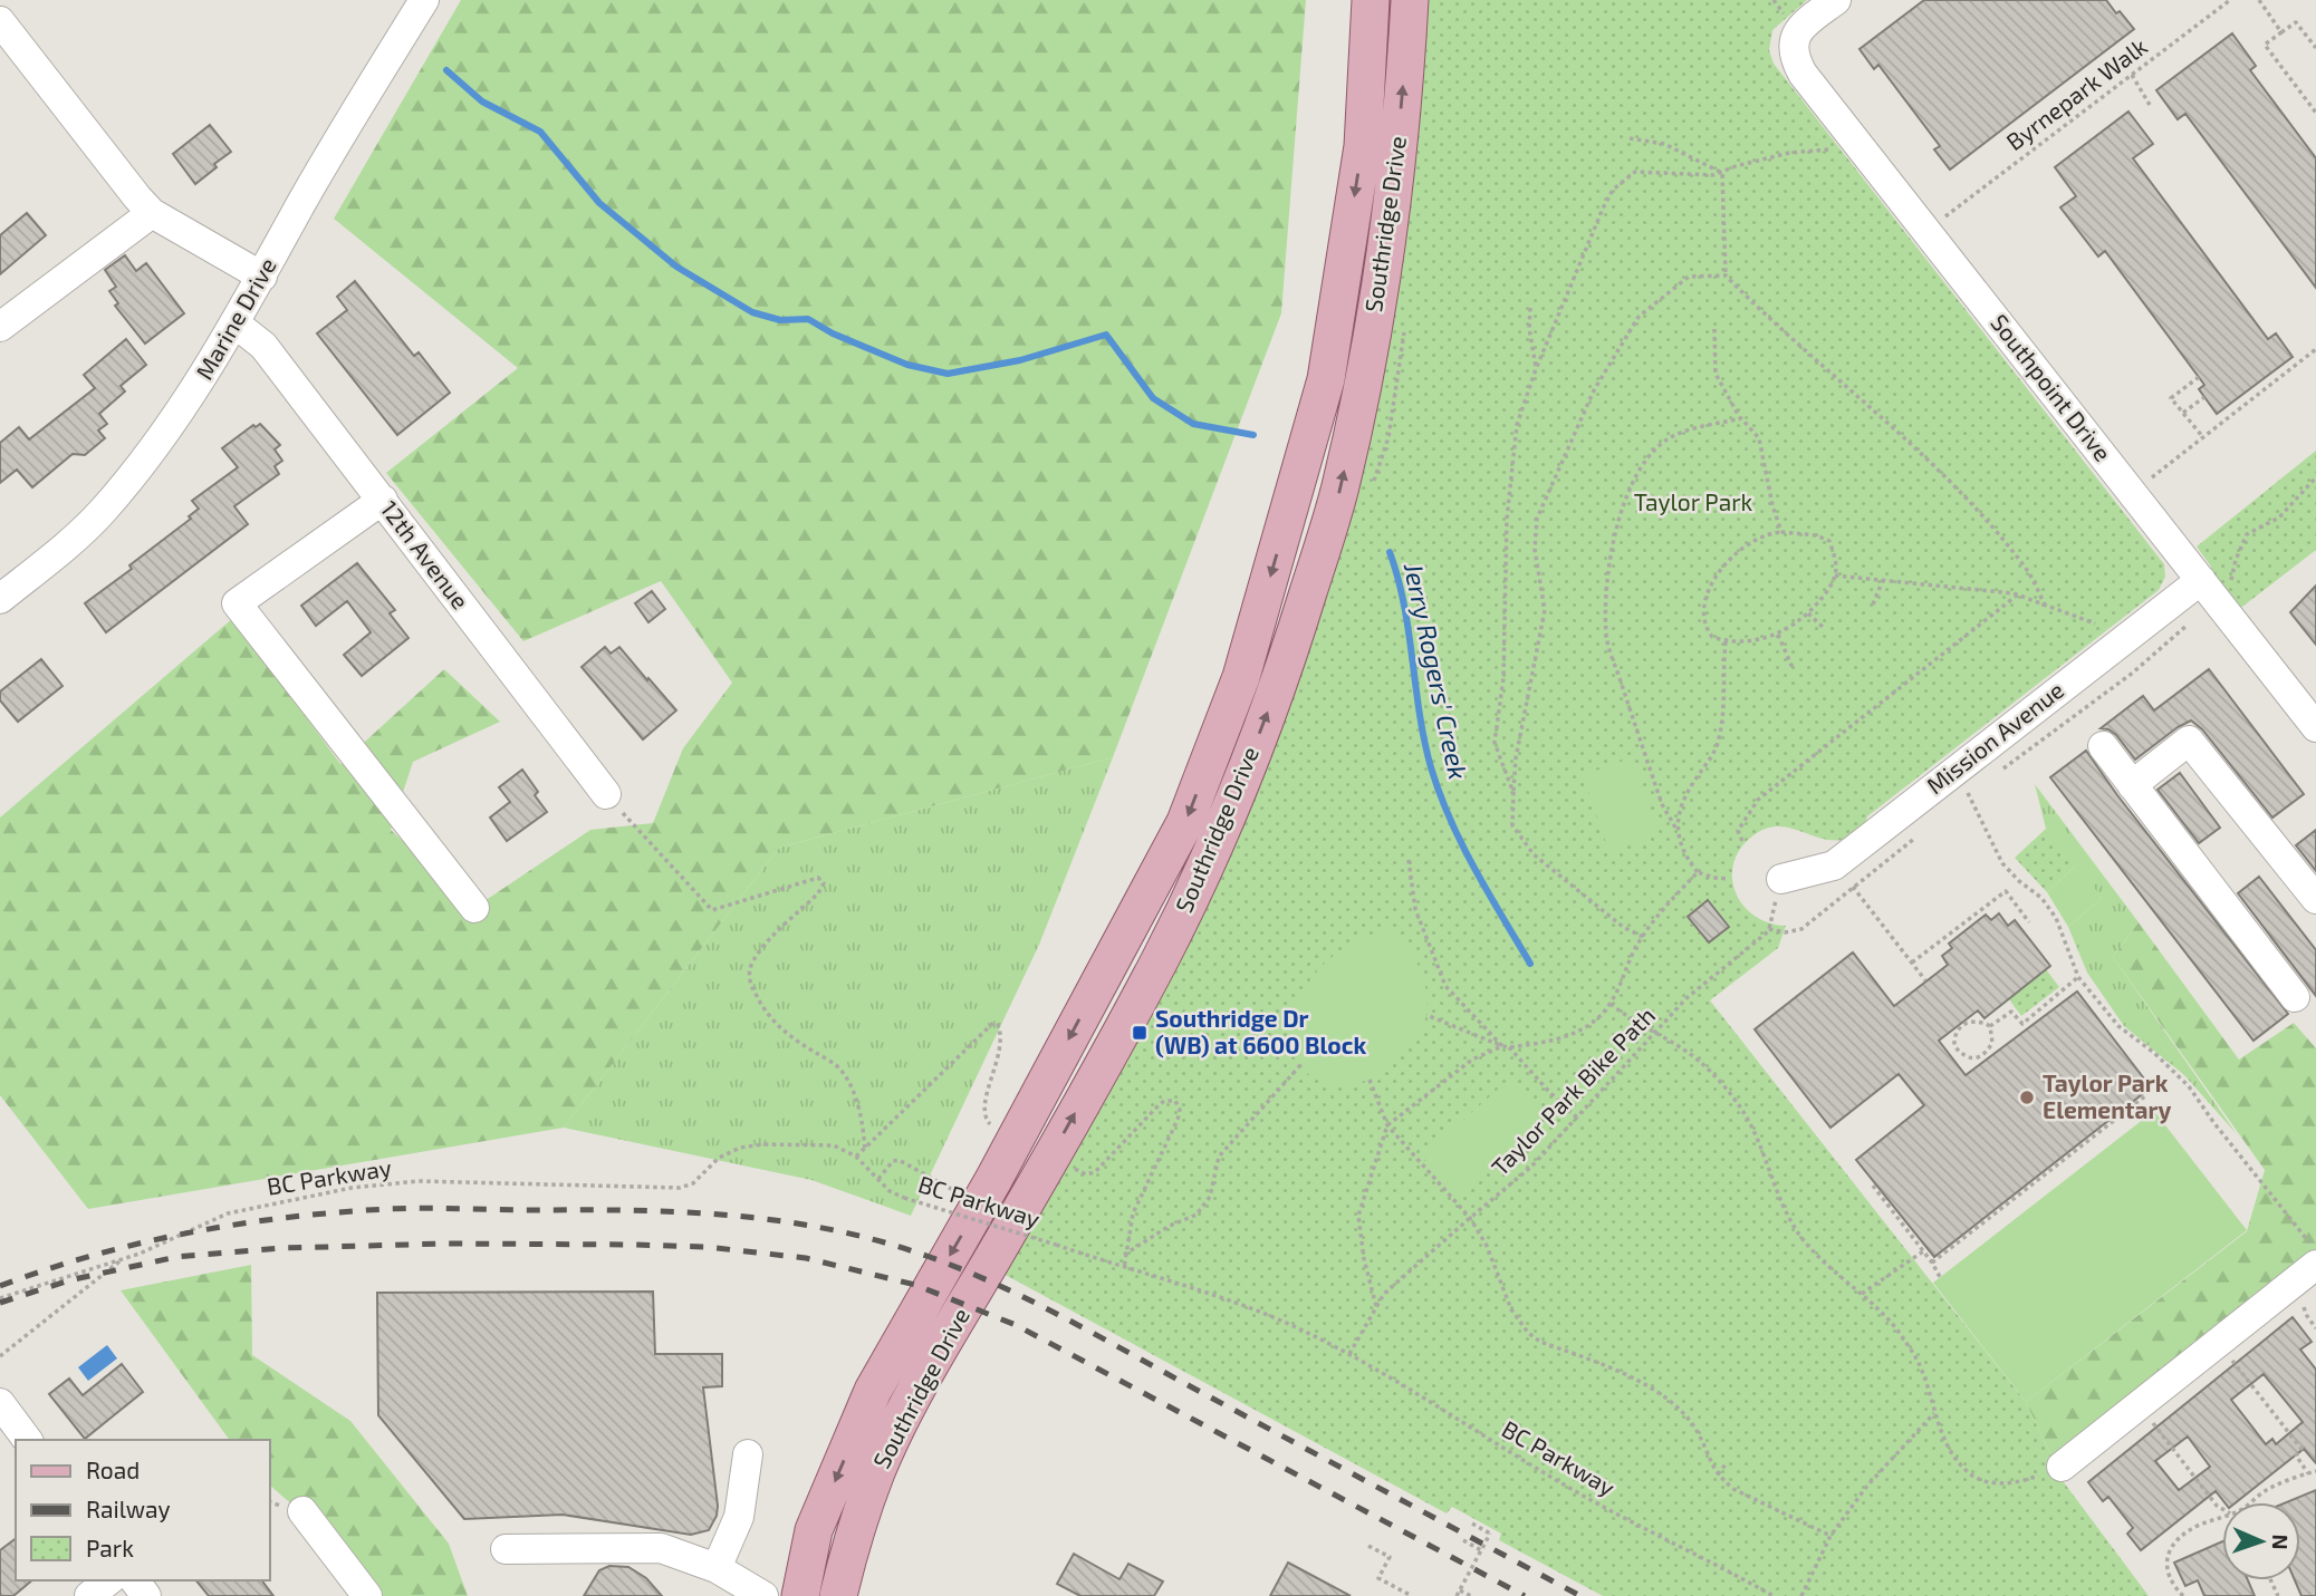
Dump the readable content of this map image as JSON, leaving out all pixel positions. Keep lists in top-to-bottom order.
{
  "streets": {
    "main road": ["Southridge Drive"],
    "street": [
      "Marine Drive",
      "Southpoint Drive",
      "12th Avenue",
      "Mission Avenue"
    ],
    "path": ["Byrnepark Walk", "Taylor Park Bike Path", "BC Parkway"]
  },
  "crossings": [
    ["Marine Drive", "12th Avenue"],
    ["Southpoint Drive", "Mission Avenue"],
    ["Taylor Park Bike Path", "BC Parkway"]
  ],
  "water": ["Jerry Rogers' Creek"],
  "parks": ["Taylor Park"],
  "places": {
    "transit": ["Southridge Dr (WB) at 6600 Block"],
    "other": ["Taylor Park Elementary"]
  },
  "legend": ["Road", "Railway", "Park"],
  "north": "right"
}
